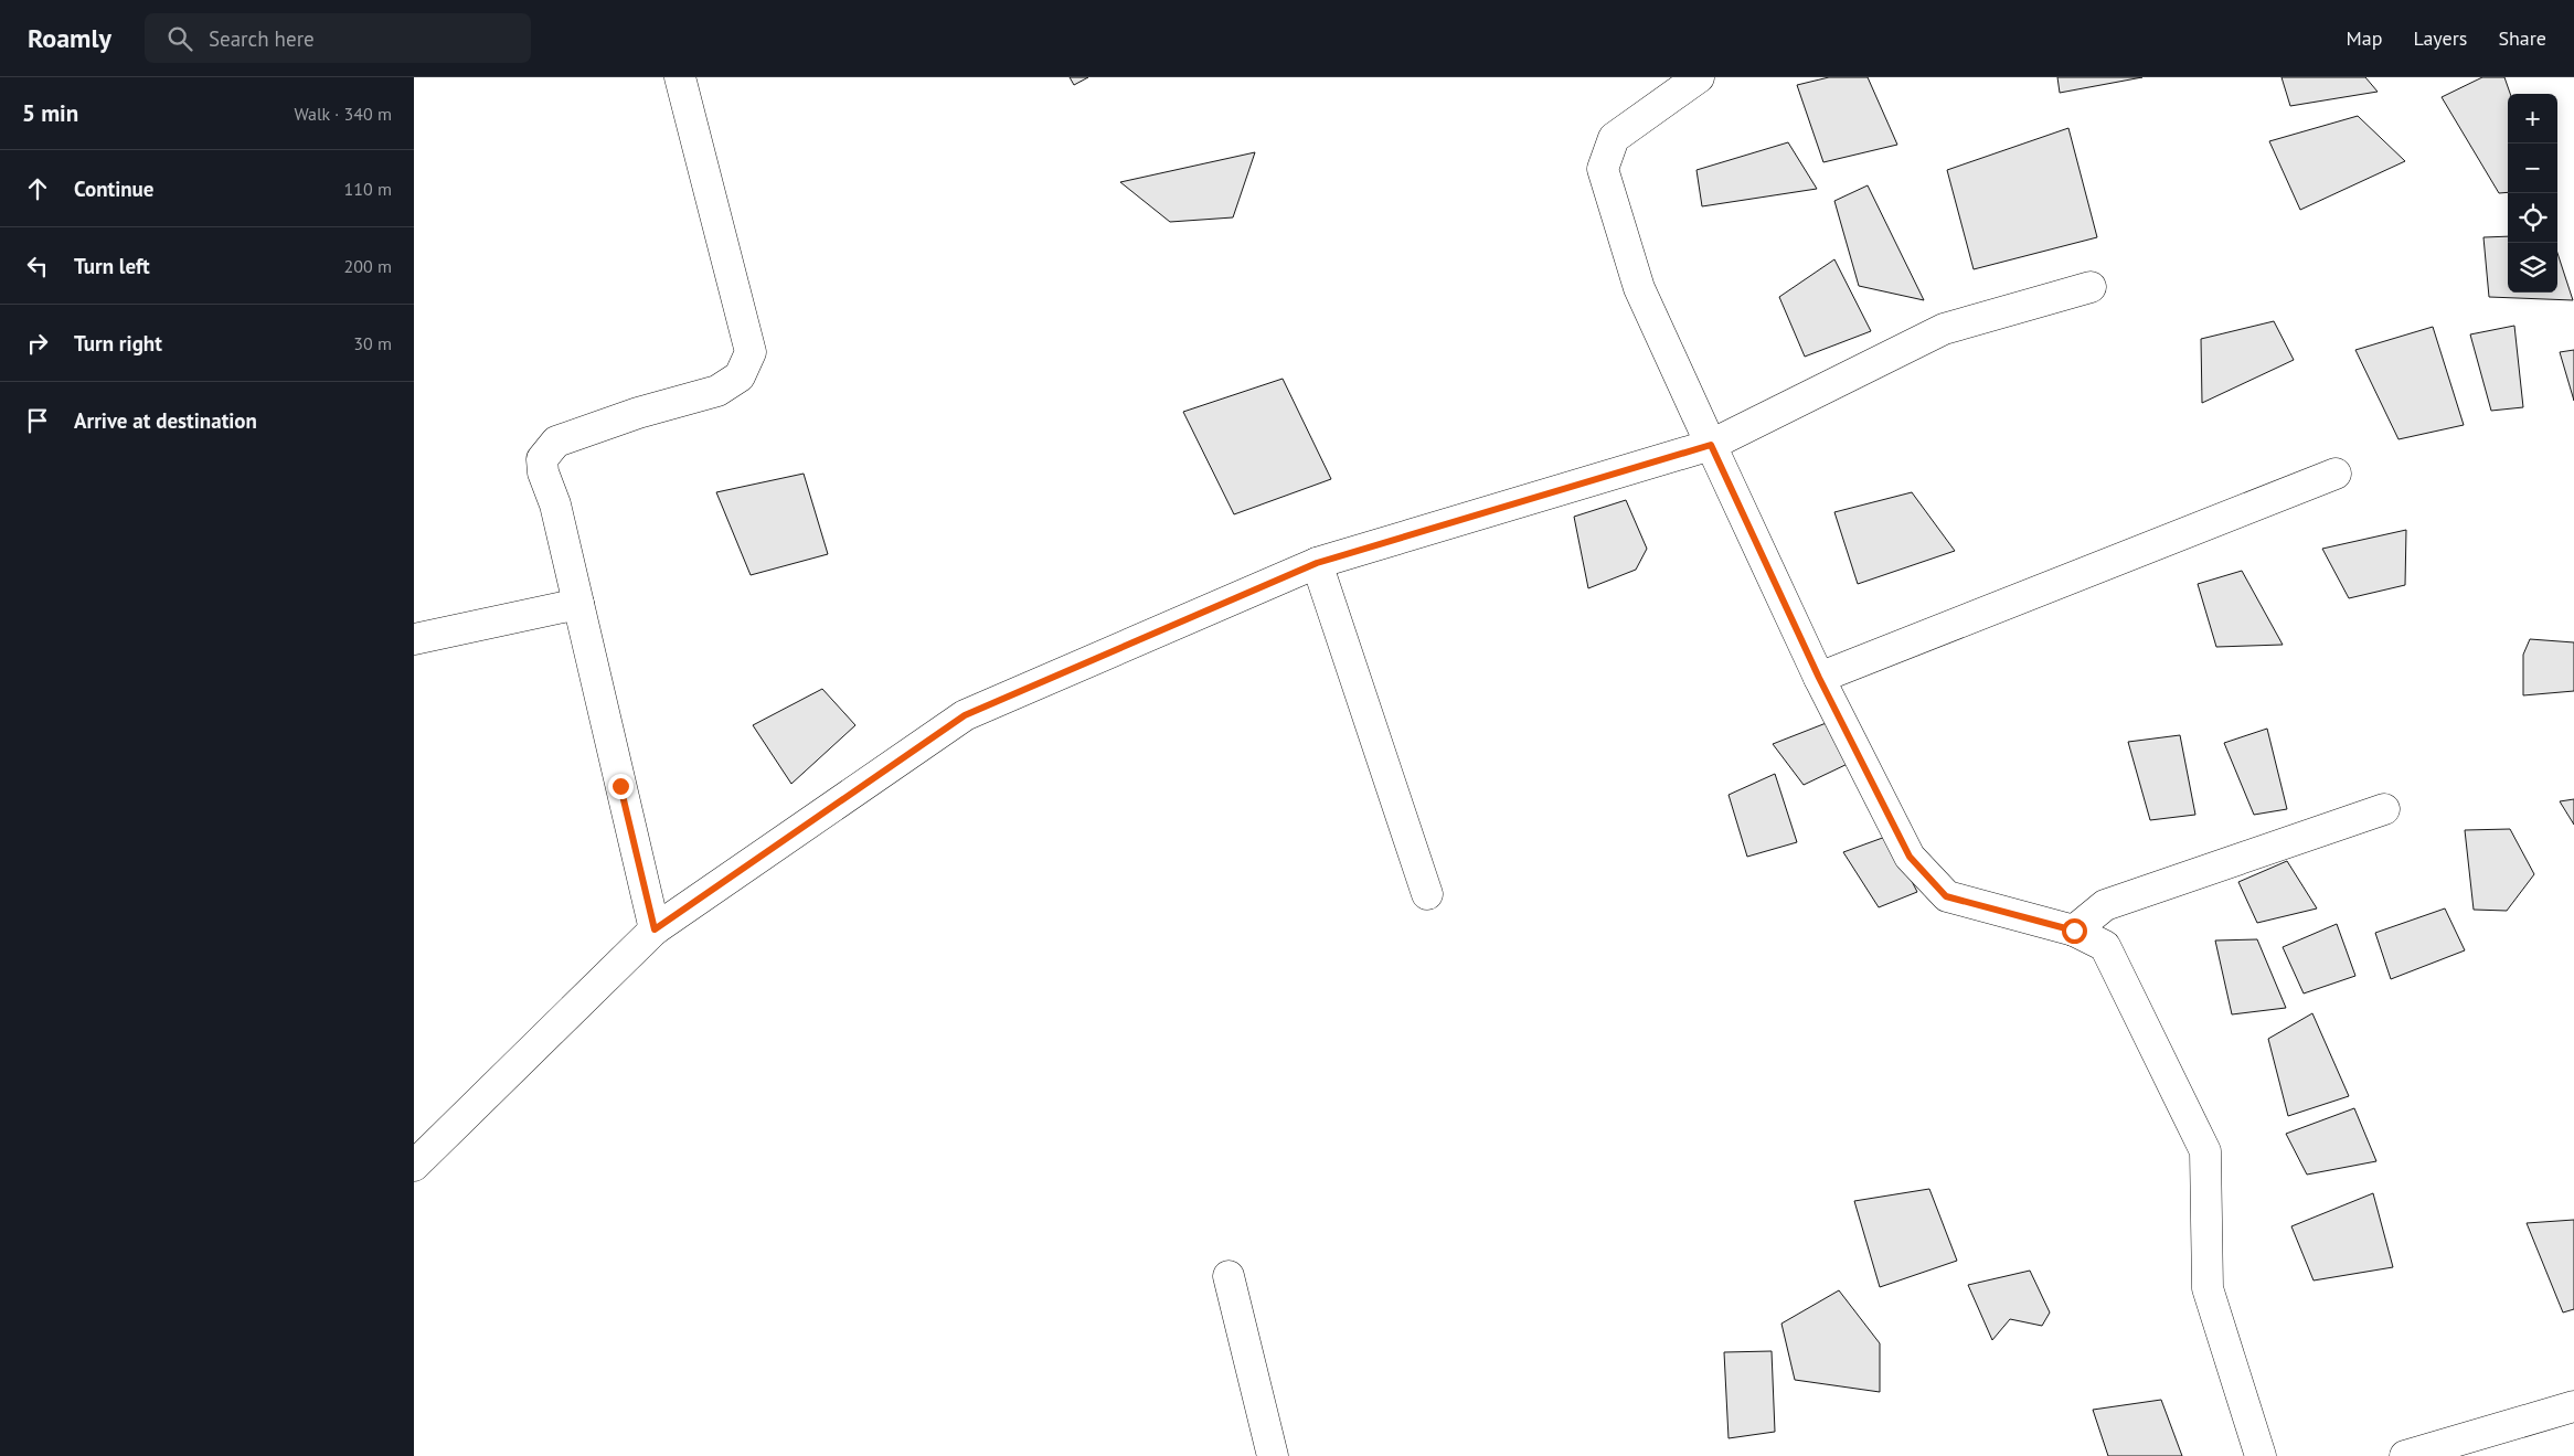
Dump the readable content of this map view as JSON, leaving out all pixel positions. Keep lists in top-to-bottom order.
{
  "page": {
    "header": "Roamly",
    "search": "Search here",
    "nav": ["Map", "Layers", "Share"],
    "heading": ["5 min", "Walk · 340 m"],
    "map_buttons": ["+", "−"],
    "list": [
      ["Continue", "110 m"],
      ["Turn left", "200 m"],
      ["Turn right", "30 m"],
      "Arrive at destination"
    ]
  }
}
